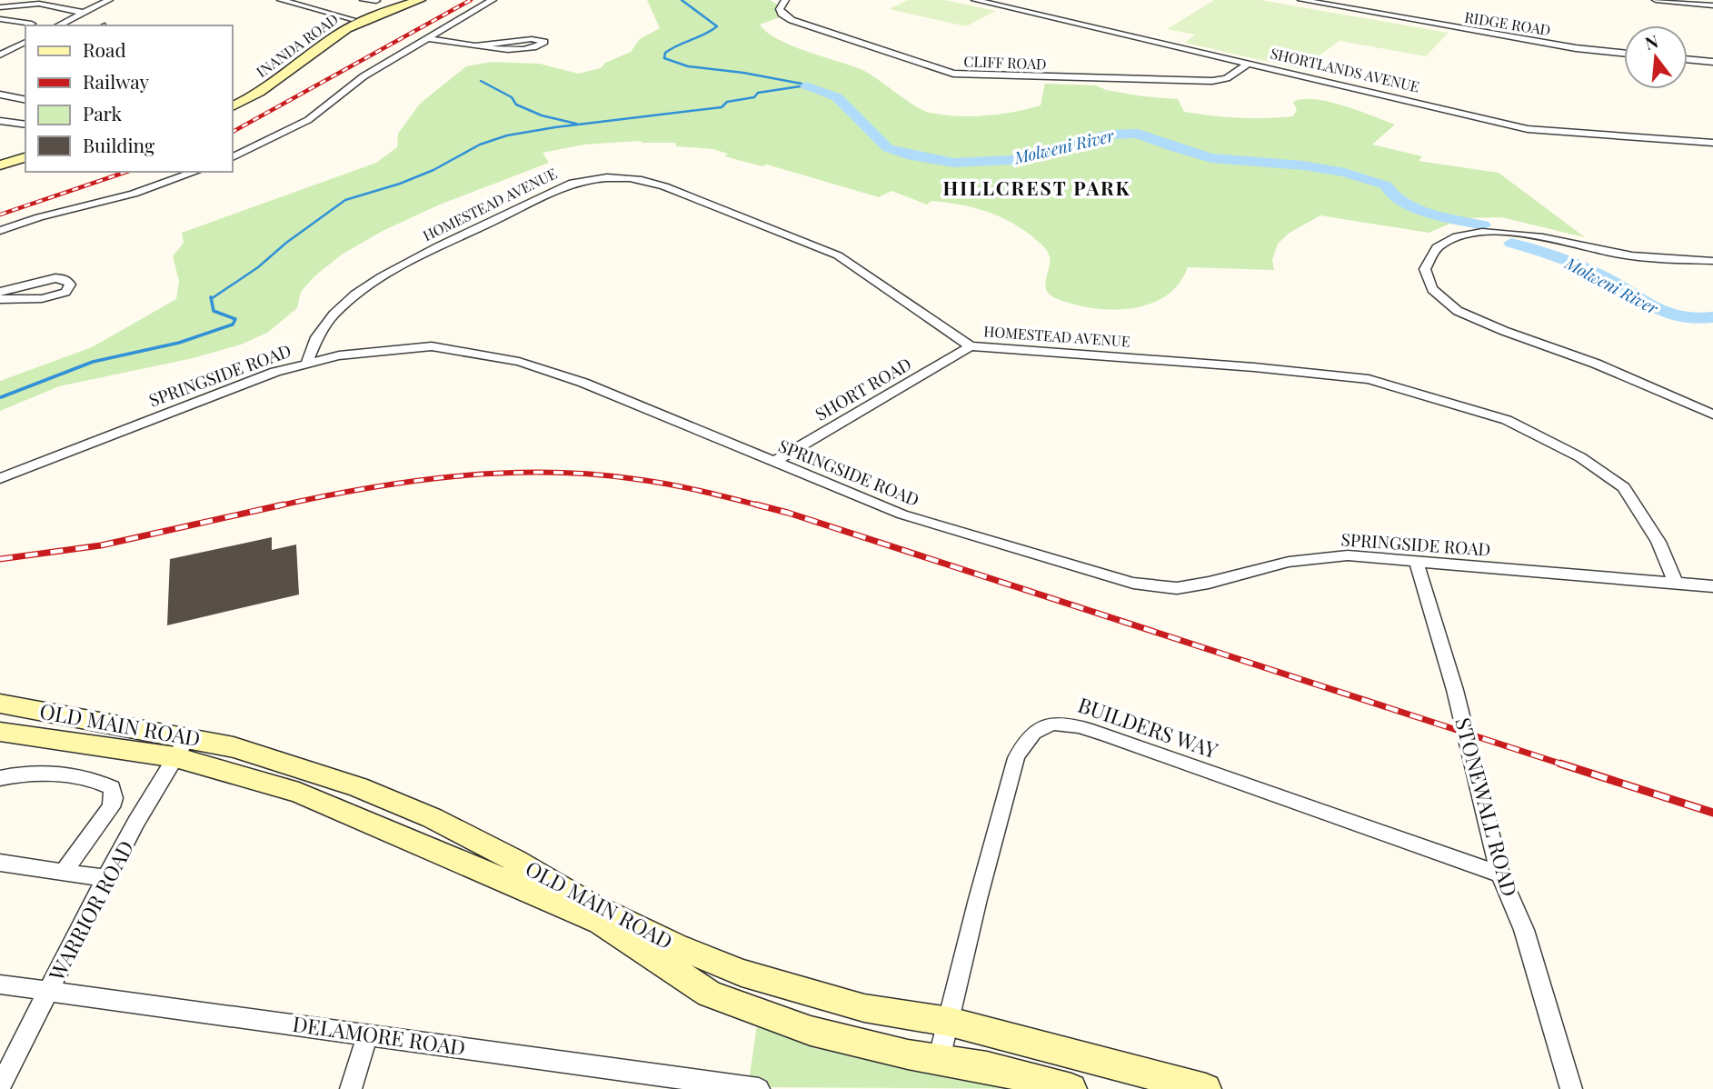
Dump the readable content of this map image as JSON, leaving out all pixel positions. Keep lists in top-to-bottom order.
{
  "streets": {
    "main road": ["INANDA ROAD", "OLD MAIN ROAD"],
    "street": [
      "RIDGE ROAD",
      "CLIFF ROAD",
      "SHORTLANDS AVENUE",
      "HOMESTEAD AVENUE",
      "SPRINGSIDE ROAD",
      "SHORT ROAD",
      "BUILDERS WAY",
      "STONEWALL ROAD",
      "WARRIOR ROAD",
      "DELAMORE ROAD"
    ]
  },
  "crossings": [
    ["CLIFF ROAD", "SHORTLANDS AVENUE"],
    ["HOMESTEAD AVENUE", "SPRINGSIDE ROAD"],
    ["HOMESTEAD AVENUE", "SHORT ROAD"],
    ["SPRINGSIDE ROAD", "SHORT ROAD"],
    ["SPRINGSIDE ROAD", "STONEWALL ROAD"],
    ["OLD MAIN ROAD", "BUILDERS WAY"],
    ["OLD MAIN ROAD", "WARRIOR ROAD"],
    ["BUILDERS WAY", "STONEWALL ROAD"],
    ["WARRIOR ROAD", "DELAMORE ROAD"]
  ],
  "districts": ["HILLCREST PARK"],
  "water": ["Molweni River"],
  "legend": [
    "Road",
    "Railway",
    "Park",
    "Building"
  ],
  "north": "top"
}
